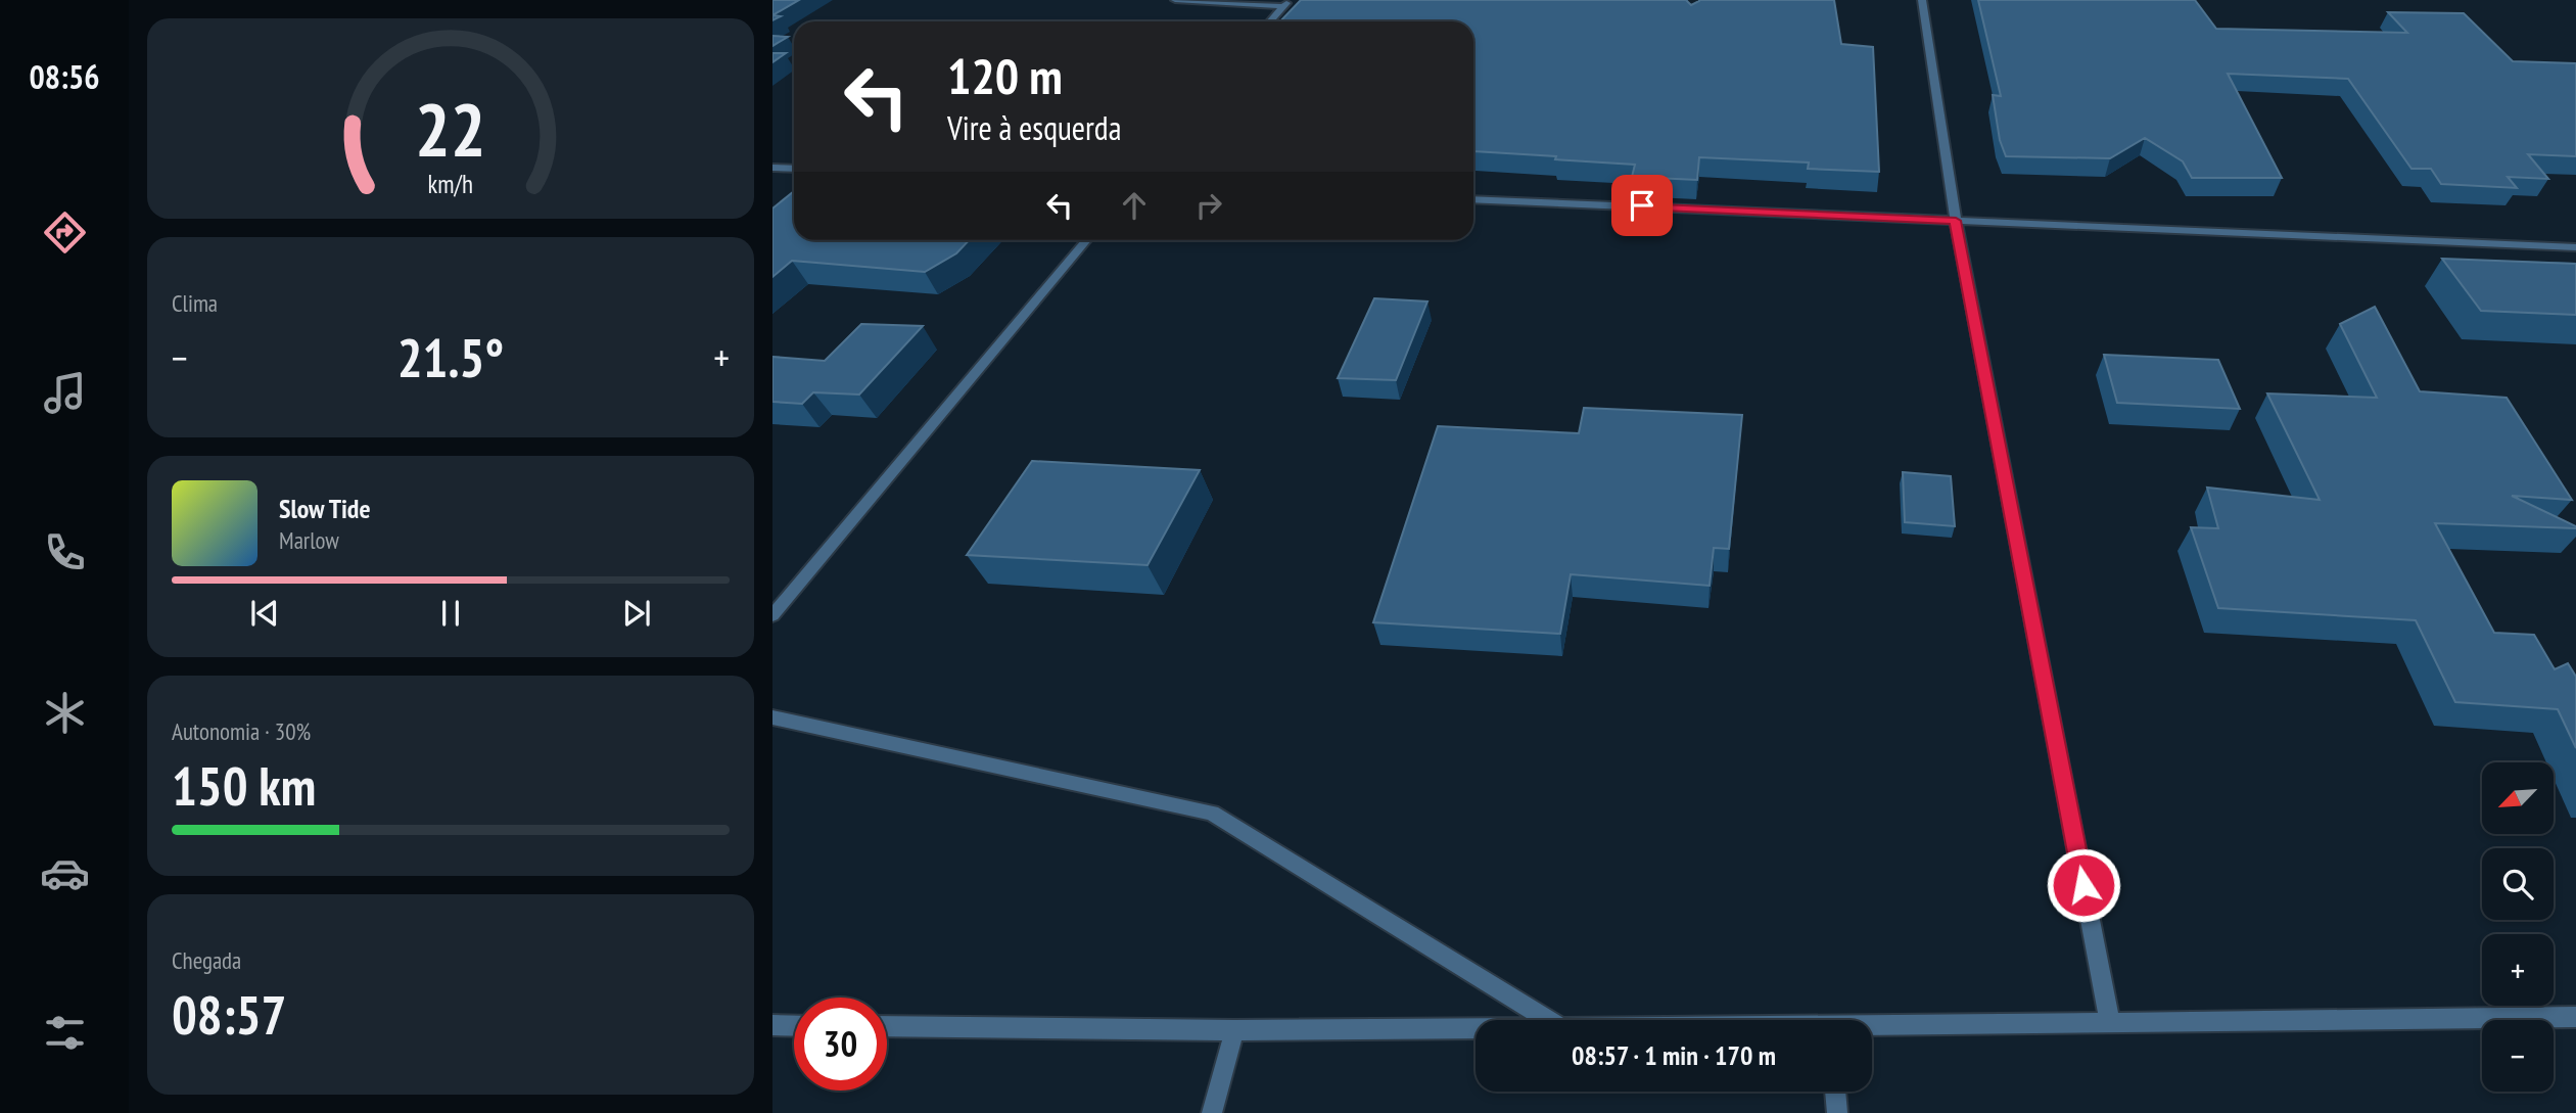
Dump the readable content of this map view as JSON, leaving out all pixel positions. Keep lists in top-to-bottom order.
{
  "north": "bottom left",
  "page": {
    "tabs": "08:56",
    "turn": ["120 m", "Vire à esquerda"],
    "tile": [
      "Clima",
      ["Autonomia · 30%", "150 km"],
      ["Chegada", "08:57"]
    ],
    "heat": ["−", "21.5°", "+"],
    "song": ["Slow Tide", "Marlow"],
    "map_buttons": ["+", "−"],
    "limit": "30",
    "trip": "08:57 · 1 min · 170 m",
    "gauge": ["22", "km/h"]
  }
}
